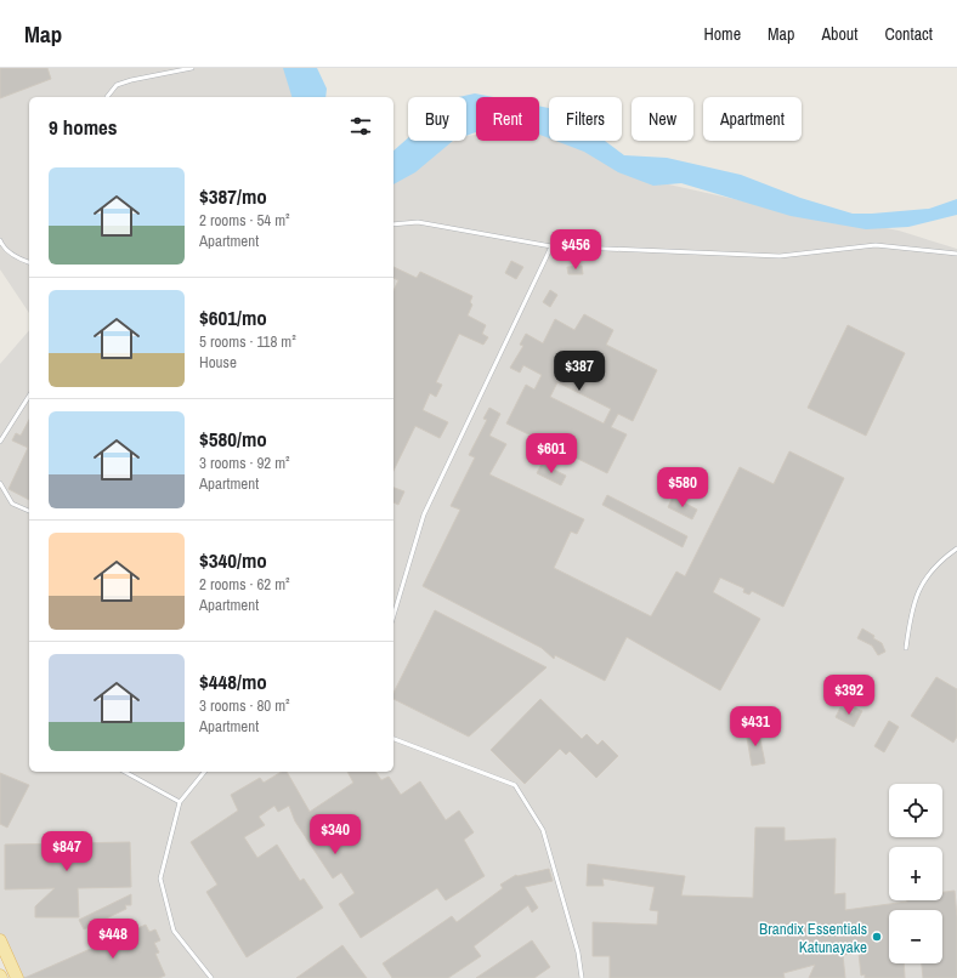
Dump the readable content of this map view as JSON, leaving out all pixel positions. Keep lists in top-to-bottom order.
{
  "places": ["Brandix Essentials Katunayake"],
  "page": {
    "header": "Map",
    "nav": [
      "Home",
      "Map",
      "About",
      "Contact"
    ],
    "chip": [
      "Buy",
      "Rent",
      "Filters",
      "New",
      "Apartment"
    ],
    "heading": "9 homes",
    "list": [
      {
        "name": "$387/mo",
        "note": "2 rooms · 54 m² · Apartment"
      },
      {
        "name": "$601/mo",
        "note": "5 rooms · 118 m² · House"
      },
      {
        "name": "$580/mo",
        "note": "3 rooms · 92 m² · Apartment"
      },
      {
        "name": "$340/mo",
        "note": "2 rooms · 62 m² · Apartment"
      },
      {
        "name": "$448/mo",
        "note": "3 rooms · 80 m² · Apartment"
      }
    ],
    "price": [
      "$456",
      "$387",
      "$601",
      "$580",
      "$392",
      "$431",
      "$340",
      "$847",
      "$448"
    ],
    "map_buttons": ["+", "−"]
  }
}
